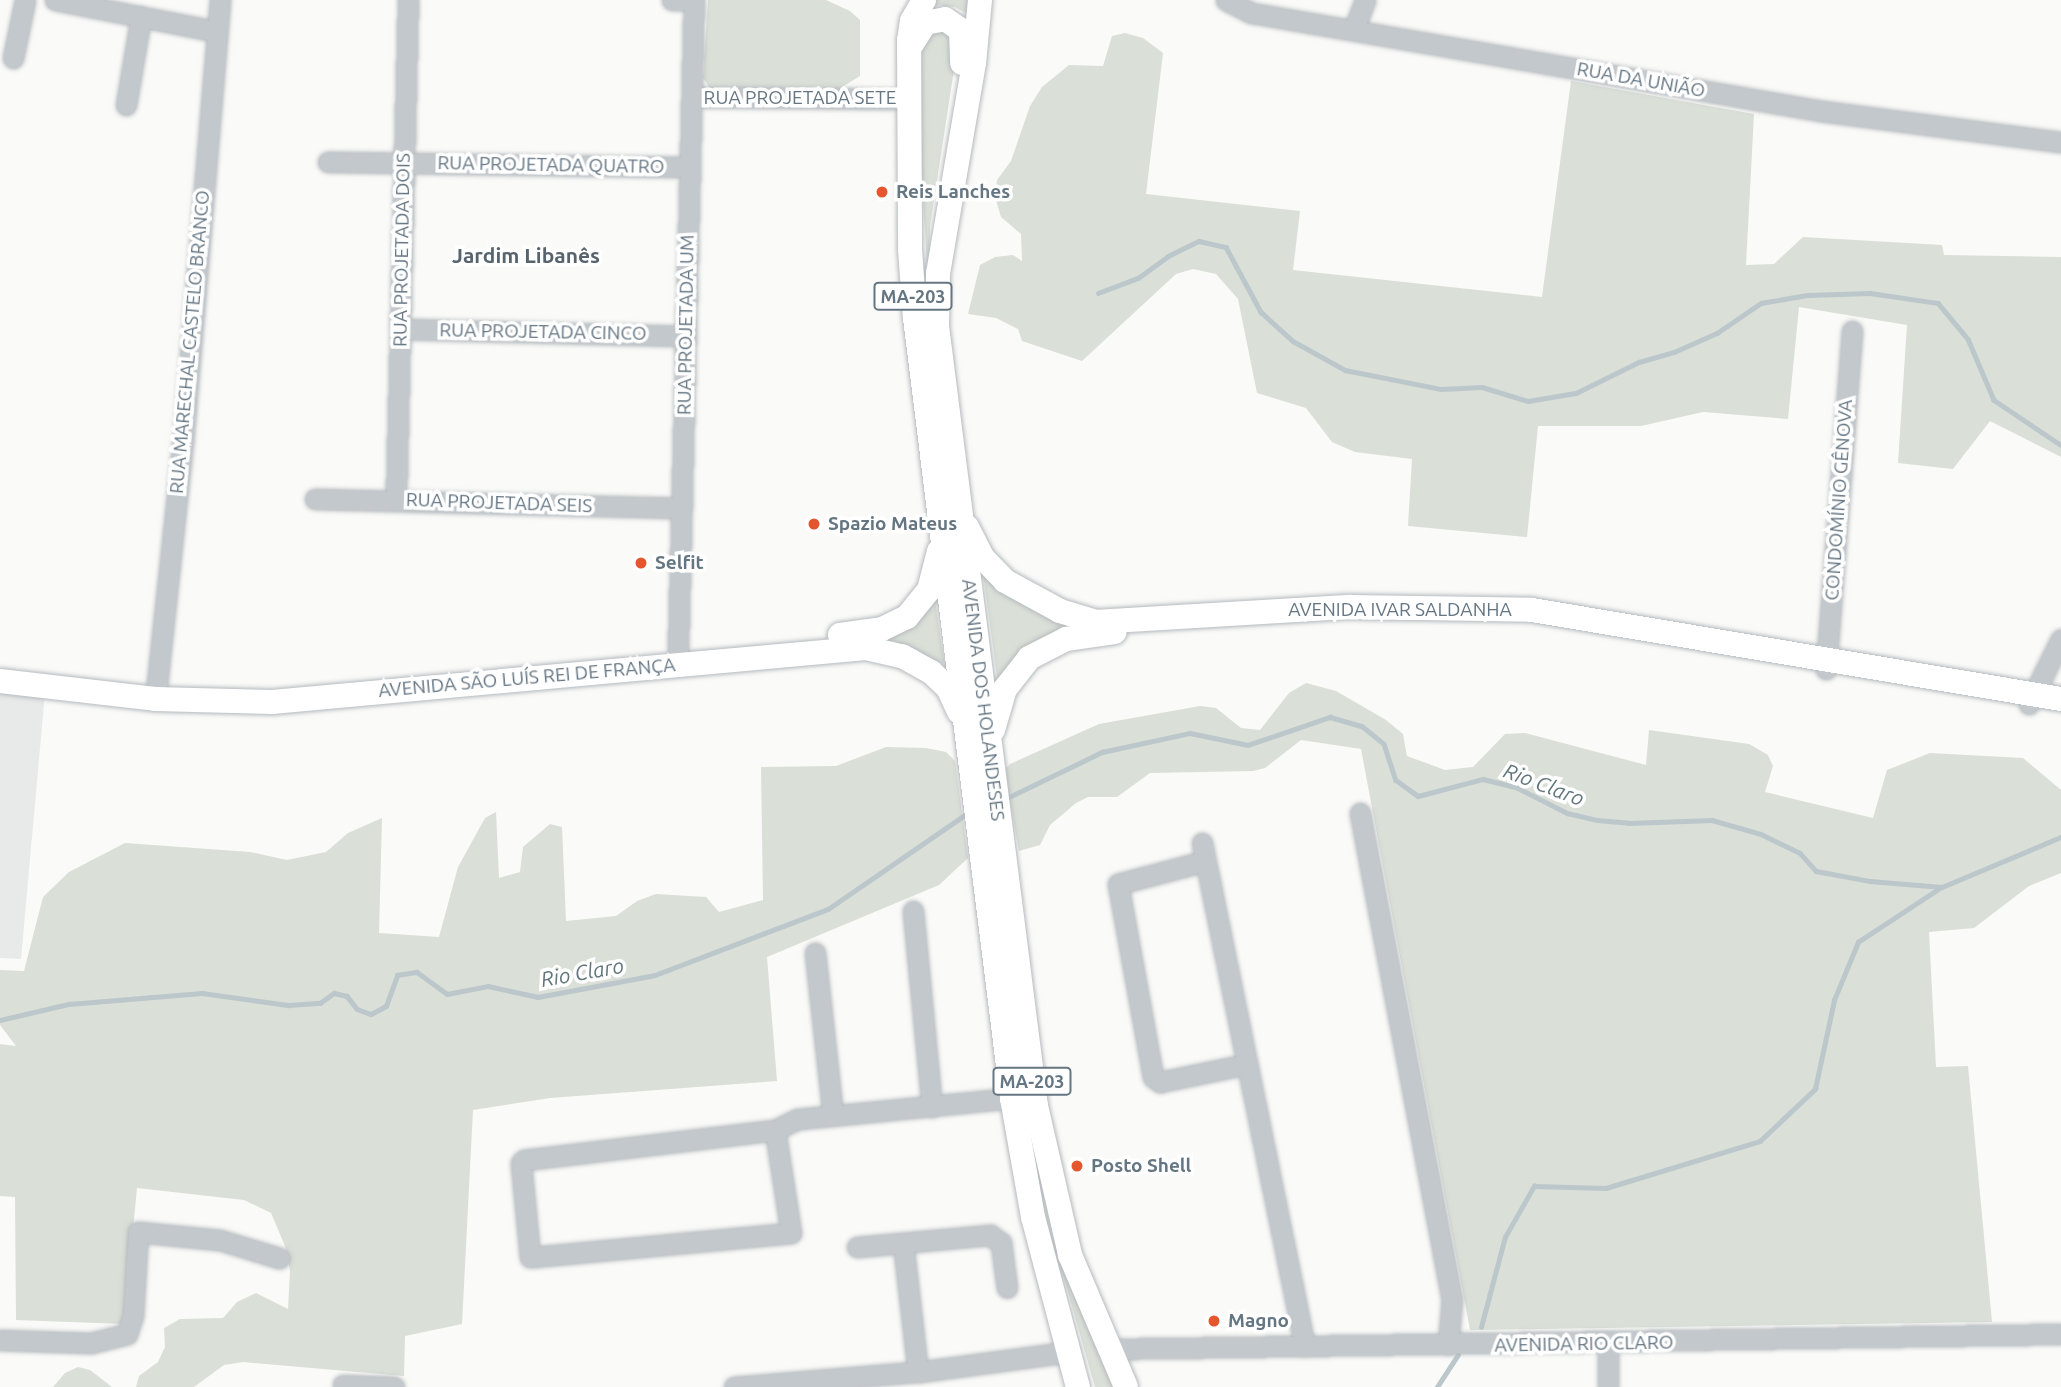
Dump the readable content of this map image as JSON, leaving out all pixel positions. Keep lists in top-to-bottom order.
{
  "streets": {
    "main road": [
      "MA-203",
      "AVENIDA IVAR SALDANHA",
      "AVENIDA SÃO LUÍS REI DE FRANÇA",
      "AVENIDA DOS HOLANDESES"
    ],
    "street": [
      "RUA DA UNIÃO",
      "RUA PROJETADA SETE",
      "RUA PROJETADA QUATRO",
      "RUA PROJETADA DOIS",
      "RUA PROJETADA UM",
      "RUA PROJETADA CINCO",
      "RUA MARECHAL CASTELO BRANCO",
      "CONDOMÍNIO GÊNOVA",
      "RUA PROJETADA SEIS",
      "AVENIDA RIO CLARO"
    ]
  },
  "crossings": [
    ["RUA PROJETADA SETE", "RUA PROJETADA UM"],
    ["RUA PROJETADA SETE", "AVENIDA DOS HOLANDESES"],
    ["RUA PROJETADA QUATRO", "RUA PROJETADA DOIS"],
    ["RUA PROJETADA QUATRO", "RUA PROJETADA UM"],
    ["RUA PROJETADA DOIS", "RUA PROJETADA CINCO"],
    ["RUA PROJETADA DOIS", "RUA PROJETADA SEIS"],
    ["RUA PROJETADA UM", "RUA PROJETADA CINCO"],
    ["RUA PROJETADA UM", "RUA PROJETADA SEIS"],
    ["RUA PROJETADA UM", "AVENIDA SÃO LUÍS REI DE FRANÇA"],
    ["RUA MARECHAL CASTELO BRANCO", "AVENIDA SÃO LUÍS REI DE FRANÇA"],
    ["CONDOMÍNIO GÊNOVA", "AVENIDA IVAR SALDANHA"],
    ["AVENIDA IVAR SALDANHA", "AVENIDA SÃO LUÍS REI DE FRANÇA"],
    ["AVENIDA IVAR SALDANHA", "AVENIDA DOS HOLANDESES"],
    ["AVENIDA SÃO LUÍS REI DE FRANÇA", "AVENIDA DOS HOLANDESES"],
    ["AVENIDA DOS HOLANDESES", "AVENIDA RIO CLARO"]
  ],
  "districts": ["Jardim Libanês"],
  "water": ["Rio Claro"],
  "places": [
    "Reis Lanches",
    "Spazio Mateus",
    "Selfit",
    "Posto Shell",
    "Magno"
  ]
}
